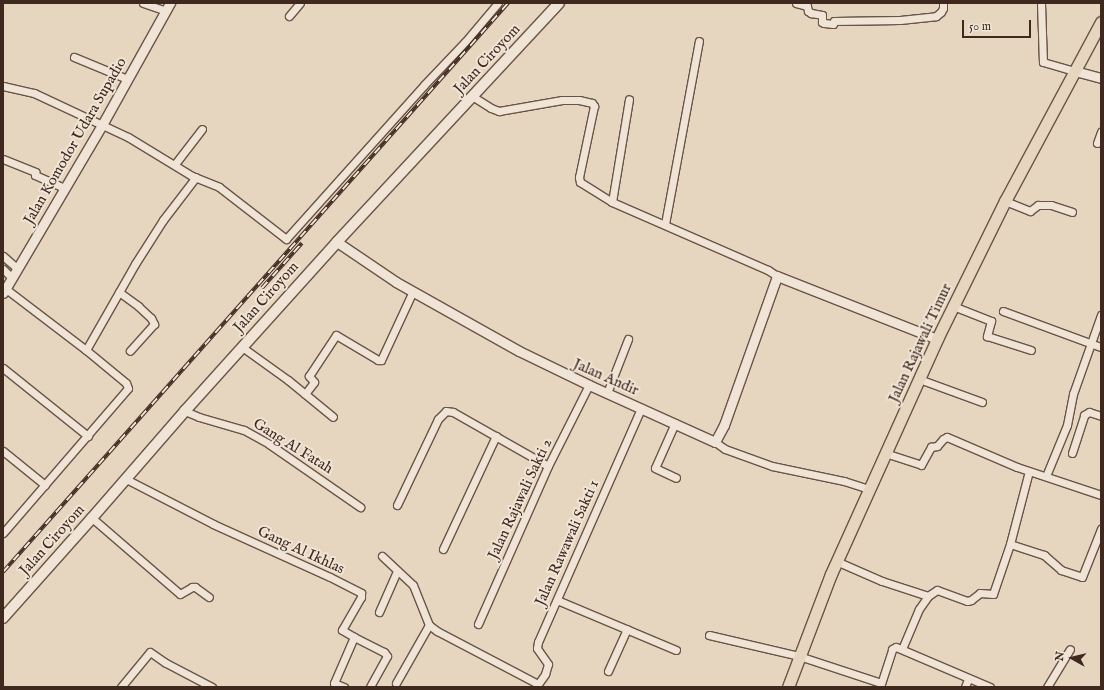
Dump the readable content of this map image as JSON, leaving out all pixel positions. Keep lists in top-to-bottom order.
{
  "streets": {
    "main road": ["Jalan Ciroyom", "Jalan Rajawali Timur"],
    "street": [
      "Jalan Komodor Udara Supadio",
      "Jalan Andir",
      "Gang Al Fatah",
      "Jalan Rajawali Sakti 2",
      "Jalan Rawawali Sakti 1",
      "Gang Al Ikhlas"
    ]
  },
  "crossings": [
    ["Jalan Ciroyom", "Jalan Andir"],
    ["Jalan Ciroyom", "Gang Al Fatah"],
    ["Jalan Ciroyom", "Gang Al Ikhlas"],
    ["Jalan Andir", "Jalan Rajawali Sakti 2"],
    ["Jalan Andir", "Jalan Rawawali Sakti 1"]
  ],
  "scale_bar": "50 m",
  "north": "left"
}
